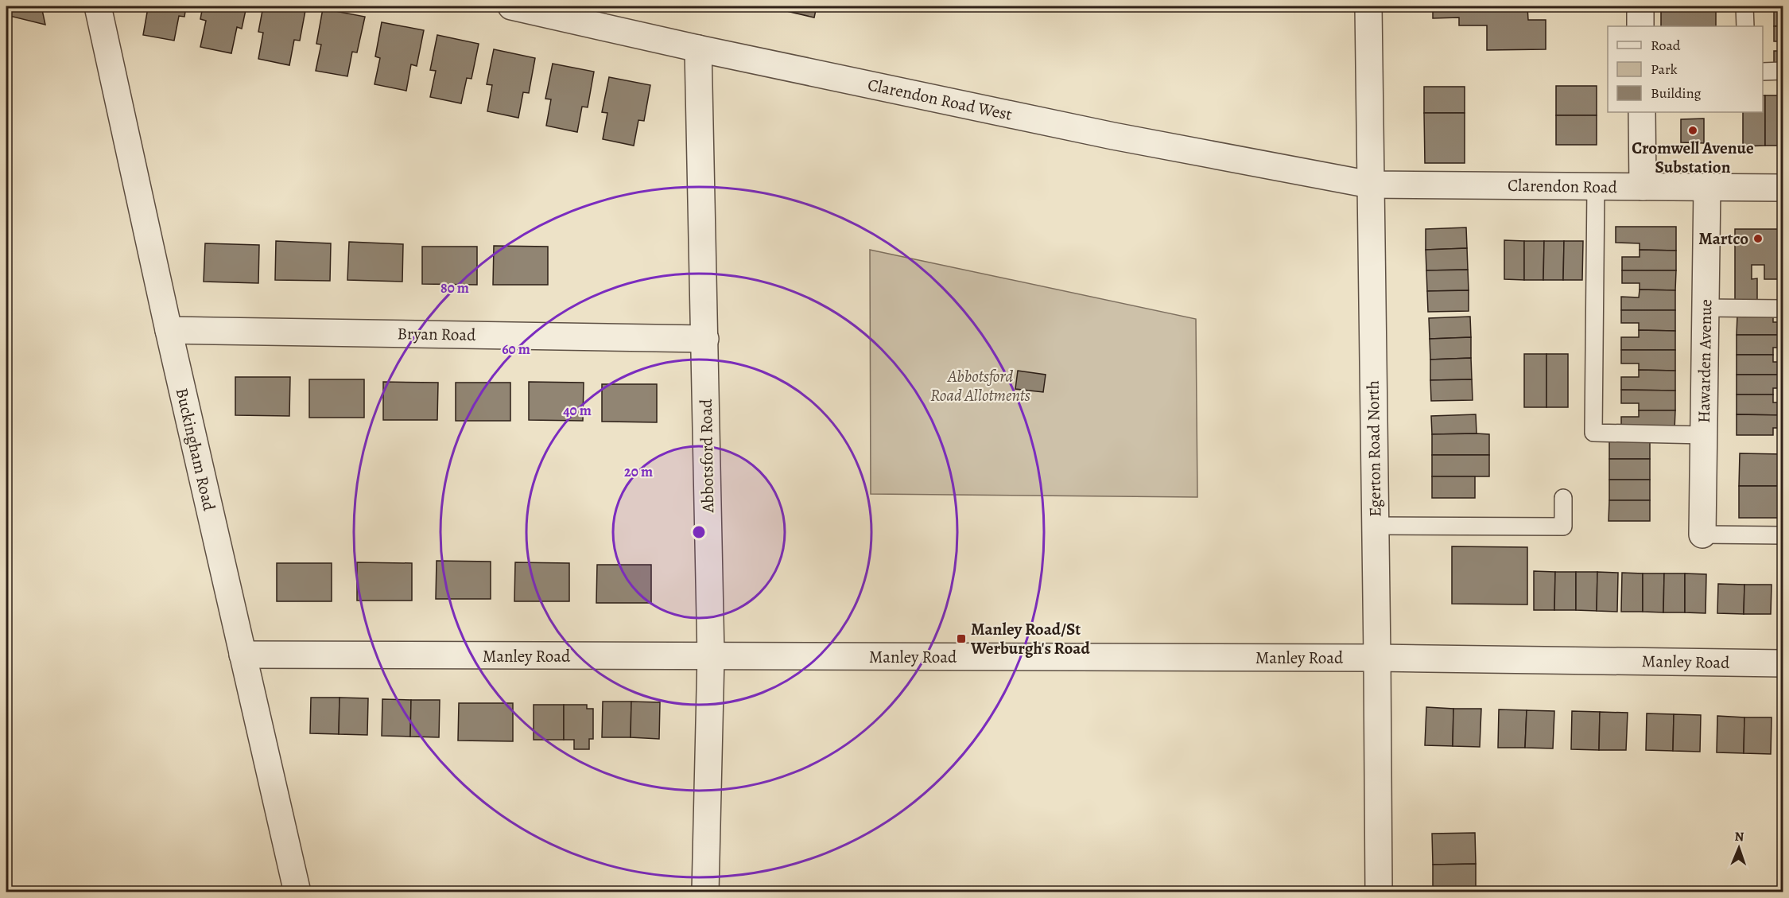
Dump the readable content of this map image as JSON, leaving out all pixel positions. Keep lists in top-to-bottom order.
{
  "streets": {
    "street": [
      "Clarendon Road West",
      "Clarendon Road",
      "Bryan Road",
      "Hawarden Avenue",
      "Egerton Road North",
      "Buckingham Road",
      "Abbotsford Road",
      "Manley Road"
    ]
  },
  "crossings": [
    ["Clarendon Road West", "Clarendon Road"],
    ["Clarendon Road West", "Egerton Road North"],
    ["Clarendon Road West", "Abbotsford Road"],
    ["Clarendon Road", "Hawarden Avenue"],
    ["Clarendon Road", "Egerton Road North"],
    ["Bryan Road", "Buckingham Road"],
    ["Bryan Road", "Abbotsford Road"],
    ["Egerton Road North", "Manley Road"],
    ["Buckingham Road", "Manley Road"],
    ["Abbotsford Road", "Manley Road"]
  ],
  "parks": ["Abbotsford Road Allotments"],
  "places": {
    "other": ["Cromwell Avenue Substation", "Martco"],
    "transit": ["Manley Road/St Werburgh's Road"]
  },
  "legend": ["Road", "Park", "Building"],
  "north": "top",
  "rings": [
    "80 m",
    "60 m",
    "40 m",
    "20 m"
  ]
}
